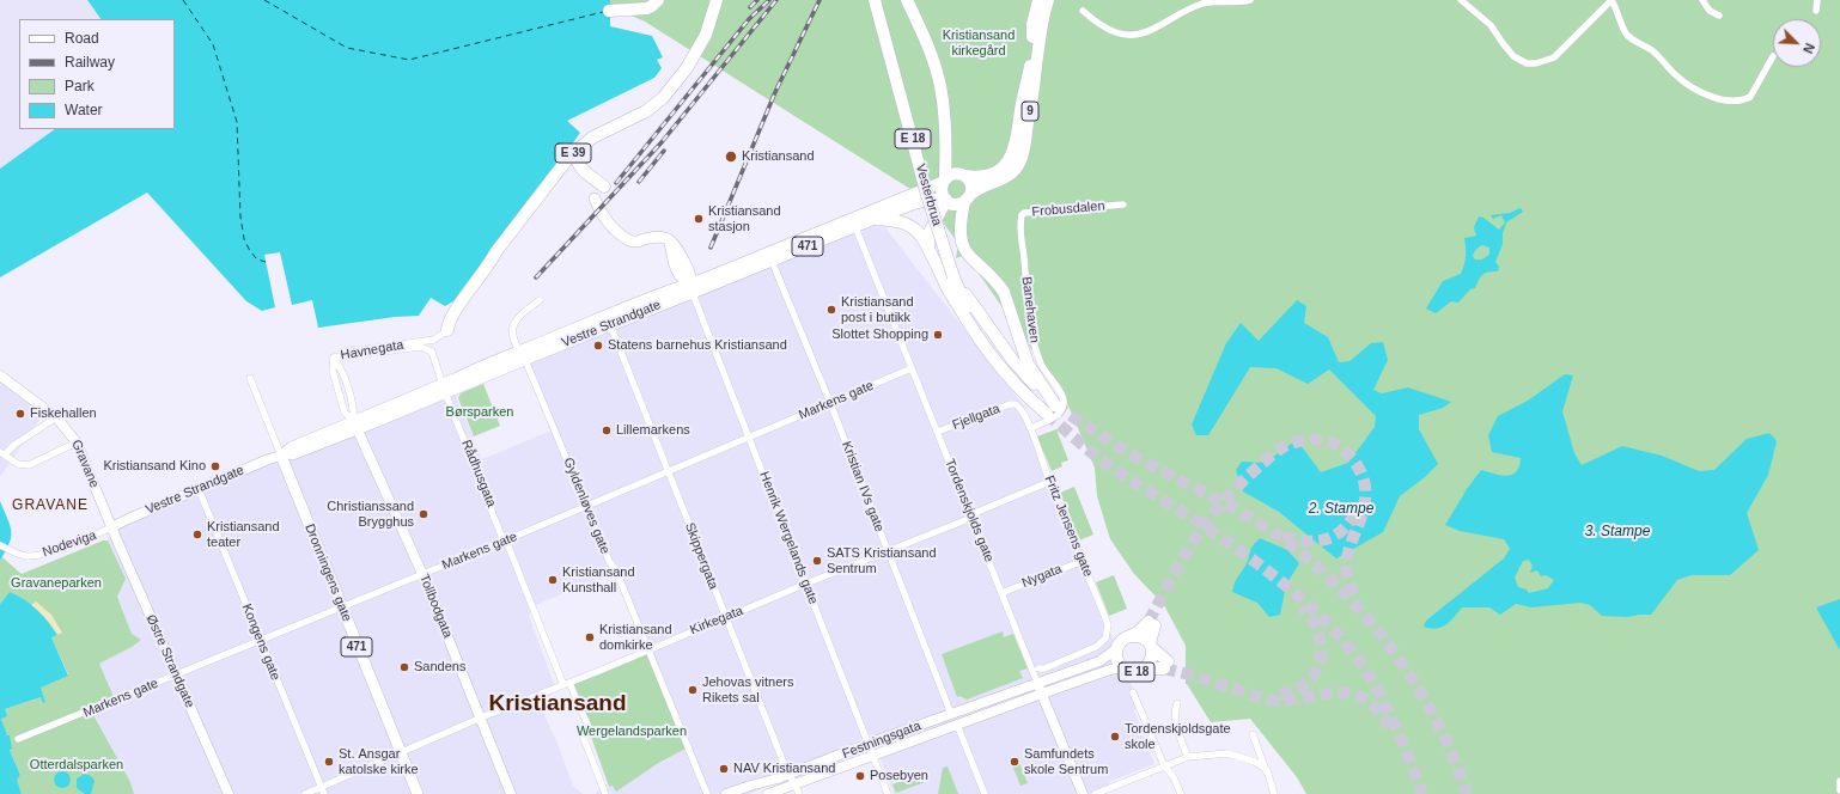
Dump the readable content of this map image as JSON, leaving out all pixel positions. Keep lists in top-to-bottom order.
{
  "streets": {
    "highway": [
      "9",
      "E 18",
      "E 39",
      "Vesterbrua"
    ],
    "main road": [
      "471",
      "Vestre Strandgate",
      "Gravane",
      "Tordenskjolds gate",
      "Dronningens gate",
      "Tollbodgata",
      "Østre Strandgate",
      "Festningsgata"
    ],
    "street": [
      "Frobusdalen",
      "Banehaven",
      "Havnegata",
      "Markens gate",
      "Fjellgata",
      "Rådhusgata",
      "Kristian IVs gate",
      "Gyldenløves gate",
      "Fritz Jensens gate",
      "Henrik Wergelands gate",
      "Nodeviga",
      "Skippergata",
      "Nygata",
      "Kirkegata",
      "Kongens gate"
    ]
  },
  "crossings": [
    ["9", "E 18"],
    ["9", "Vestre Strandgate"],
    ["E 18", "Vesterbrua"],
    ["E 18", "Vestre Strandgate"],
    ["E 18", "Festningsgata"],
    ["E 39", "Havnegata"],
    ["Frobusdalen", "Banehaven"],
    ["Banehaven", "Fjellgata"],
    ["Banehaven", "Fritz Jensens gate"],
    ["Vestre Strandgate", "Gravane"],
    ["Vestre Strandgate", "Rådhusgata"],
    ["Vestre Strandgate", "Kristian IVs gate"],
    ["Vestre Strandgate", "Gyldenløves gate"],
    ["Vestre Strandgate", "Tordenskjolds gate"],
    ["Vestre Strandgate", "Henrik Wergelands gate"],
    ["Vestre Strandgate", "Nodeviga"],
    ["Vestre Strandgate", "Skippergata"],
    ["Vestre Strandgate", "Dronningens gate"],
    ["Vestre Strandgate", "Tollbodgata"],
    ["Vestre Strandgate", "Kongens gate"],
    ["Vestre Strandgate", "Østre Strandgate"],
    ["Havnegata", "Rådhusgata"],
    ["Havnegata", "Tollbodgata"],
    ["Markens gate", "Rådhusgata"],
    ["Markens gate", "Kristian IVs gate"],
    ["Markens gate", "Gyldenløves gate"],
    ["Markens gate", "Tordenskjolds gate"],
    ["Markens gate", "Henrik Wergelands gate"],
    ["Markens gate", "Skippergata"],
    ["Markens gate", "Dronningens gate"],
    ["Markens gate", "Tollbodgata"],
    ["Markens gate", "Kongens gate"],
    ["Markens gate", "Østre Strandgate"],
    ["Fjellgata", "Tordenskjolds gate"],
    ["Fjellgata", "Fritz Jensens gate"],
    ["Gravane", "Nodeviga"],
    ["Gravane", "Østre Strandgate"],
    ["Rådhusgata", "Kirkegata"],
    ["Kristian IVs gate", "Kirkegata"],
    ["Kristian IVs gate", "Festningsgata"],
    ["Gyldenløves gate", "Kirkegata"],
    ["Tordenskjolds gate", "Nygata"],
    ["Tordenskjolds gate", "Kirkegata"],
    ["Tordenskjolds gate", "Festningsgata"],
    ["Fritz Jensens gate", "Nygata"],
    ["Fritz Jensens gate", "Kirkegata"],
    ["Henrik Wergelands gate", "Kirkegata"],
    ["Henrik Wergelands gate", "Festningsgata"],
    ["Nodeviga", "Østre Strandgate"],
    ["Skippergata", "Kirkegata"],
    ["Skippergata", "Festningsgata"],
    ["Dronningens gate", "Kirkegata"],
    ["Tollbodgata", "Kirkegata"],
    ["Kirkegata", "Kongens gate"]
  ],
  "districts": ["GRAVANE", "Kristiansand"],
  "water": ["2. Stampe", "3. Stampe"],
  "parks": [
    "Kristiansand kirkegård",
    "Børsparken",
    "Gravaneparken",
    "Wergelandsparken",
    "Otterdalsparken"
  ],
  "places": [
    "Kristiansand",
    "Kristiansand stasjon",
    "Kristiansand post i butikk",
    "Slottet Shopping",
    "Statens barnehus Kristiansand",
    "Fiskehallen",
    "Lillemarkens",
    "Kristiansand Kino",
    "Christianssand Brygghus",
    "Kristiansand teater",
    "SATS Kristiansand Sentrum",
    "Kristiansand Kunsthall",
    "Kristiansand domkirke",
    "Sandens",
    "Jehovas vitners Rikets sal",
    "Tordenskjoldsgate skole",
    "St. Ansgar katolske kirke",
    "Samfundets skole Sentrum",
    "NAV Kristiansand",
    "Posebyen"
  ],
  "legend": [
    "Road",
    "Railway",
    "Park",
    "Water"
  ],
  "north": "bottom right"
}
